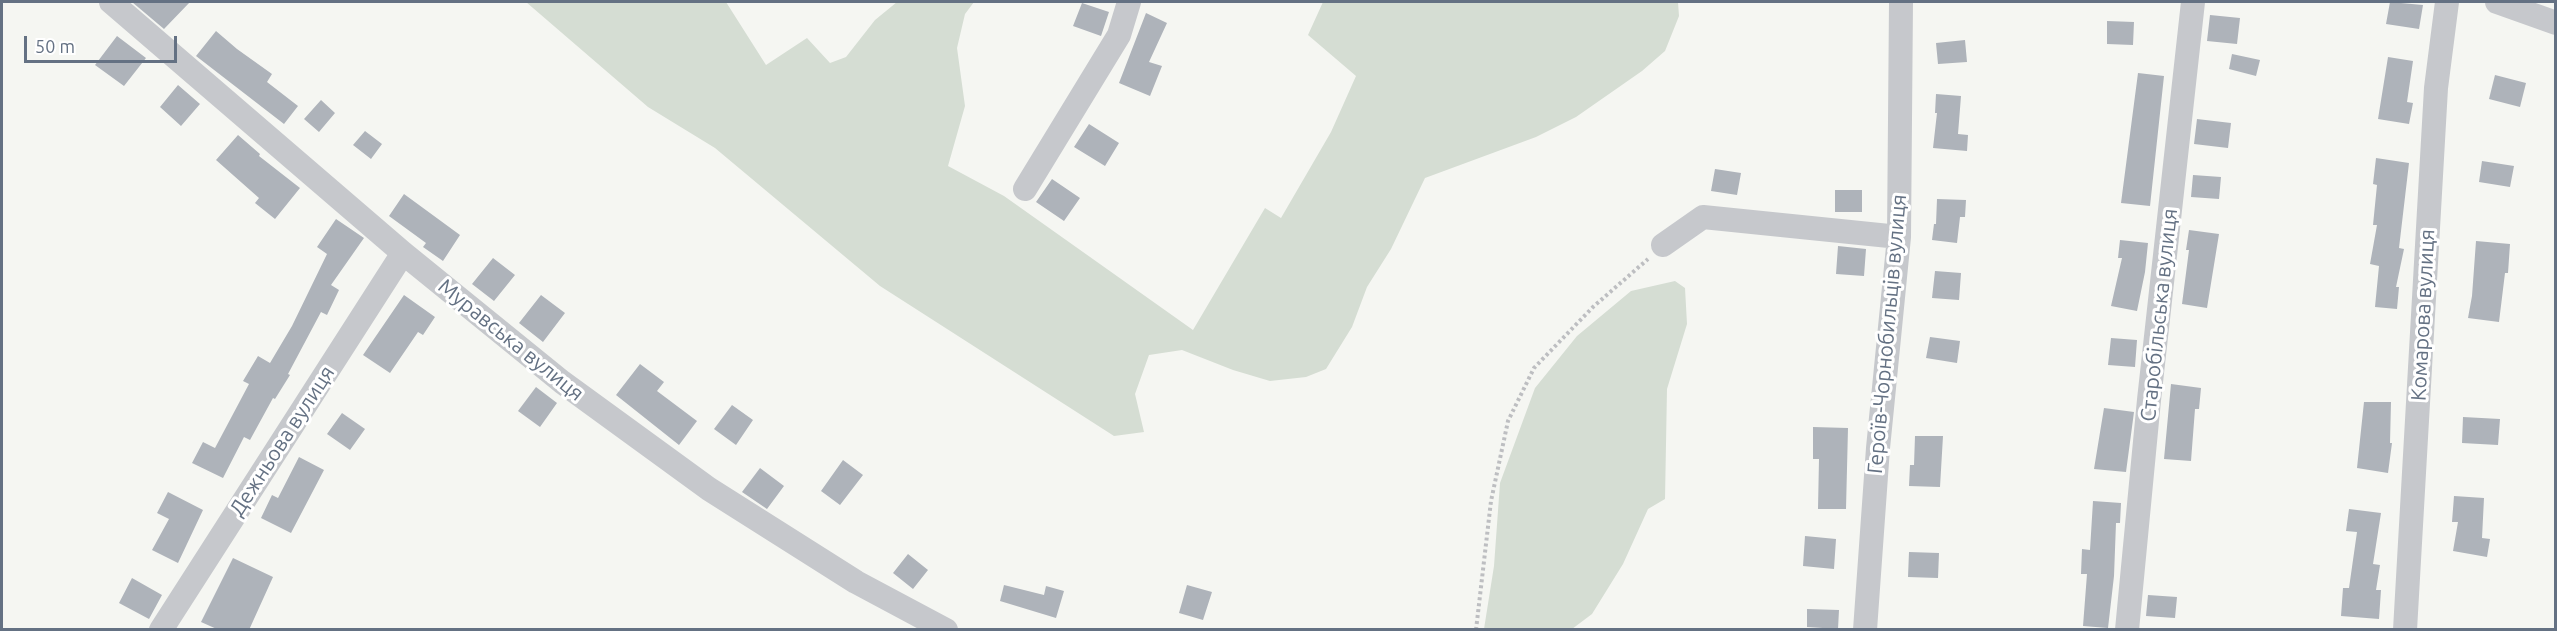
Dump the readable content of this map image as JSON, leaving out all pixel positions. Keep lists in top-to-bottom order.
{
  "streets": {
    "street": [
      "Старобільська вулиця",
      "Комарова вулиця",
      "Героїв-Чорнобильців вулиця",
      "Муравська вулиця",
      "Дежньова вулиця"
    ]
  },
  "crossings": [
    ["Муравська вулиця", "Дежньова вулиця"]
  ],
  "scale_bar": "50 m"
}
